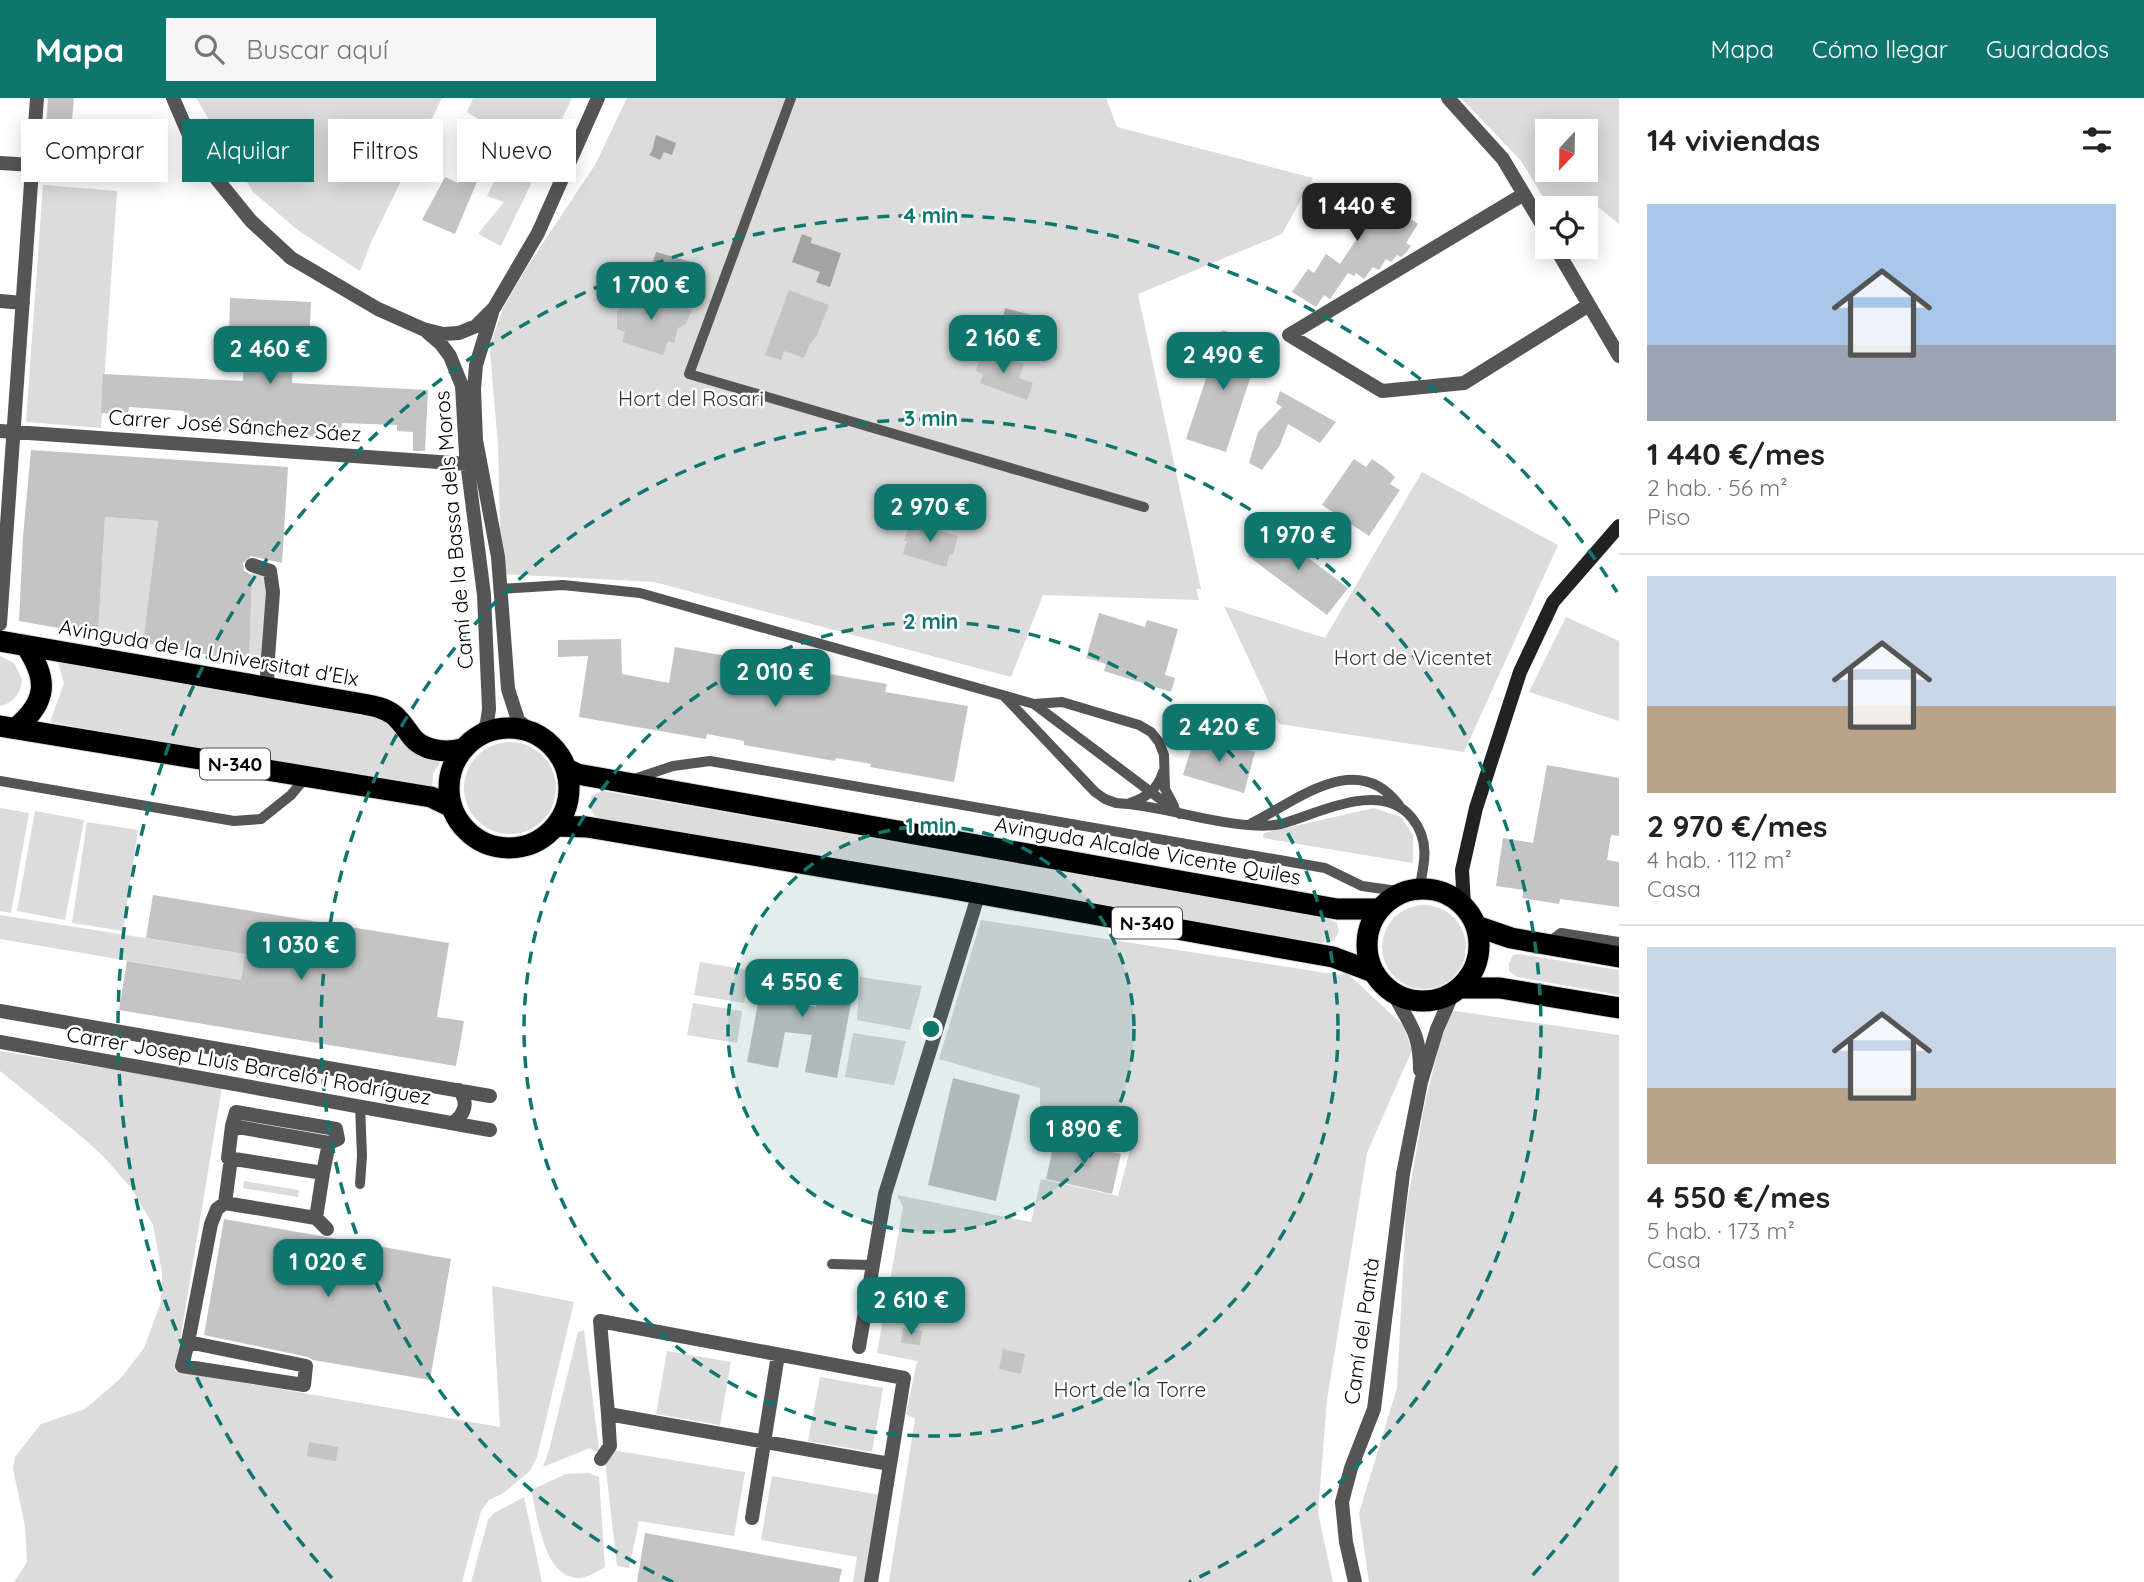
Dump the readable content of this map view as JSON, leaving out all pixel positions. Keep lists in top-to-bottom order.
{
  "streets": {
    "highway": ["Avinguda de la Universitat d'Elx", "N-340", "Avinguda Alcalde Vicente Quiles"],
    "street": [
      "Carrer José Sánchez Sáez",
      "Camí de la Bassa dels Moros",
      "Carrer Josep Lluís Barceló i Rodríguez",
      "Camí del Pantà"
    ]
  },
  "crossings": [
    ["Carrer José Sánchez Sáez", "Camí de la Bassa dels Moros"],
    ["Camí de la Bassa dels Moros", "Avinguda de la Universitat d'Elx"],
    ["Camí de la Bassa dels Moros", "N-340"],
    ["Avinguda de la Universitat d'Elx", "N-340"],
    ["N-340", "Avinguda Alcalde Vicente Quiles"],
    ["N-340", "Camí del Pantà"],
    ["Avinguda Alcalde Vicente Quiles", "Camí del Pantà"]
  ],
  "parks": ["Hort del Rosari", "Hort de Vicentet", "Hort de la Torre"],
  "north": "bottom",
  "page": {
    "header": "Mapa",
    "search": "Buscar aquí",
    "nav": ["Mapa", "Cómo llegar", "Guardados"],
    "heading": "14 viviendas",
    "chip": [
      "Comprar",
      "Alquilar",
      "Filtros",
      "Nuevo"
    ],
    "list": [
      {
        "name": "1 440 €/mes",
        "note": "2 hab. · 56 m² · Piso"
      },
      {
        "name": "2 970 €/mes",
        "note": "4 hab. · 112 m² · Casa"
      },
      {
        "name": "4 550 €/mes",
        "note": "5 hab. · 173 m² · Casa"
      }
    ],
    "price": [
      "1 440 €",
      "1 700 €",
      "2 160 €",
      "2 460 €",
      "2 490 €",
      "2 970 €",
      "1 970 €",
      "2 010 €",
      "2 420 €",
      "1 030 €",
      "4 550 €",
      "1 890 €",
      "1 020 €",
      "2 610 €"
    ]
  },
  "rings": [
    "4 min",
    "3 min",
    "2 min",
    "1 min"
  ]
}
